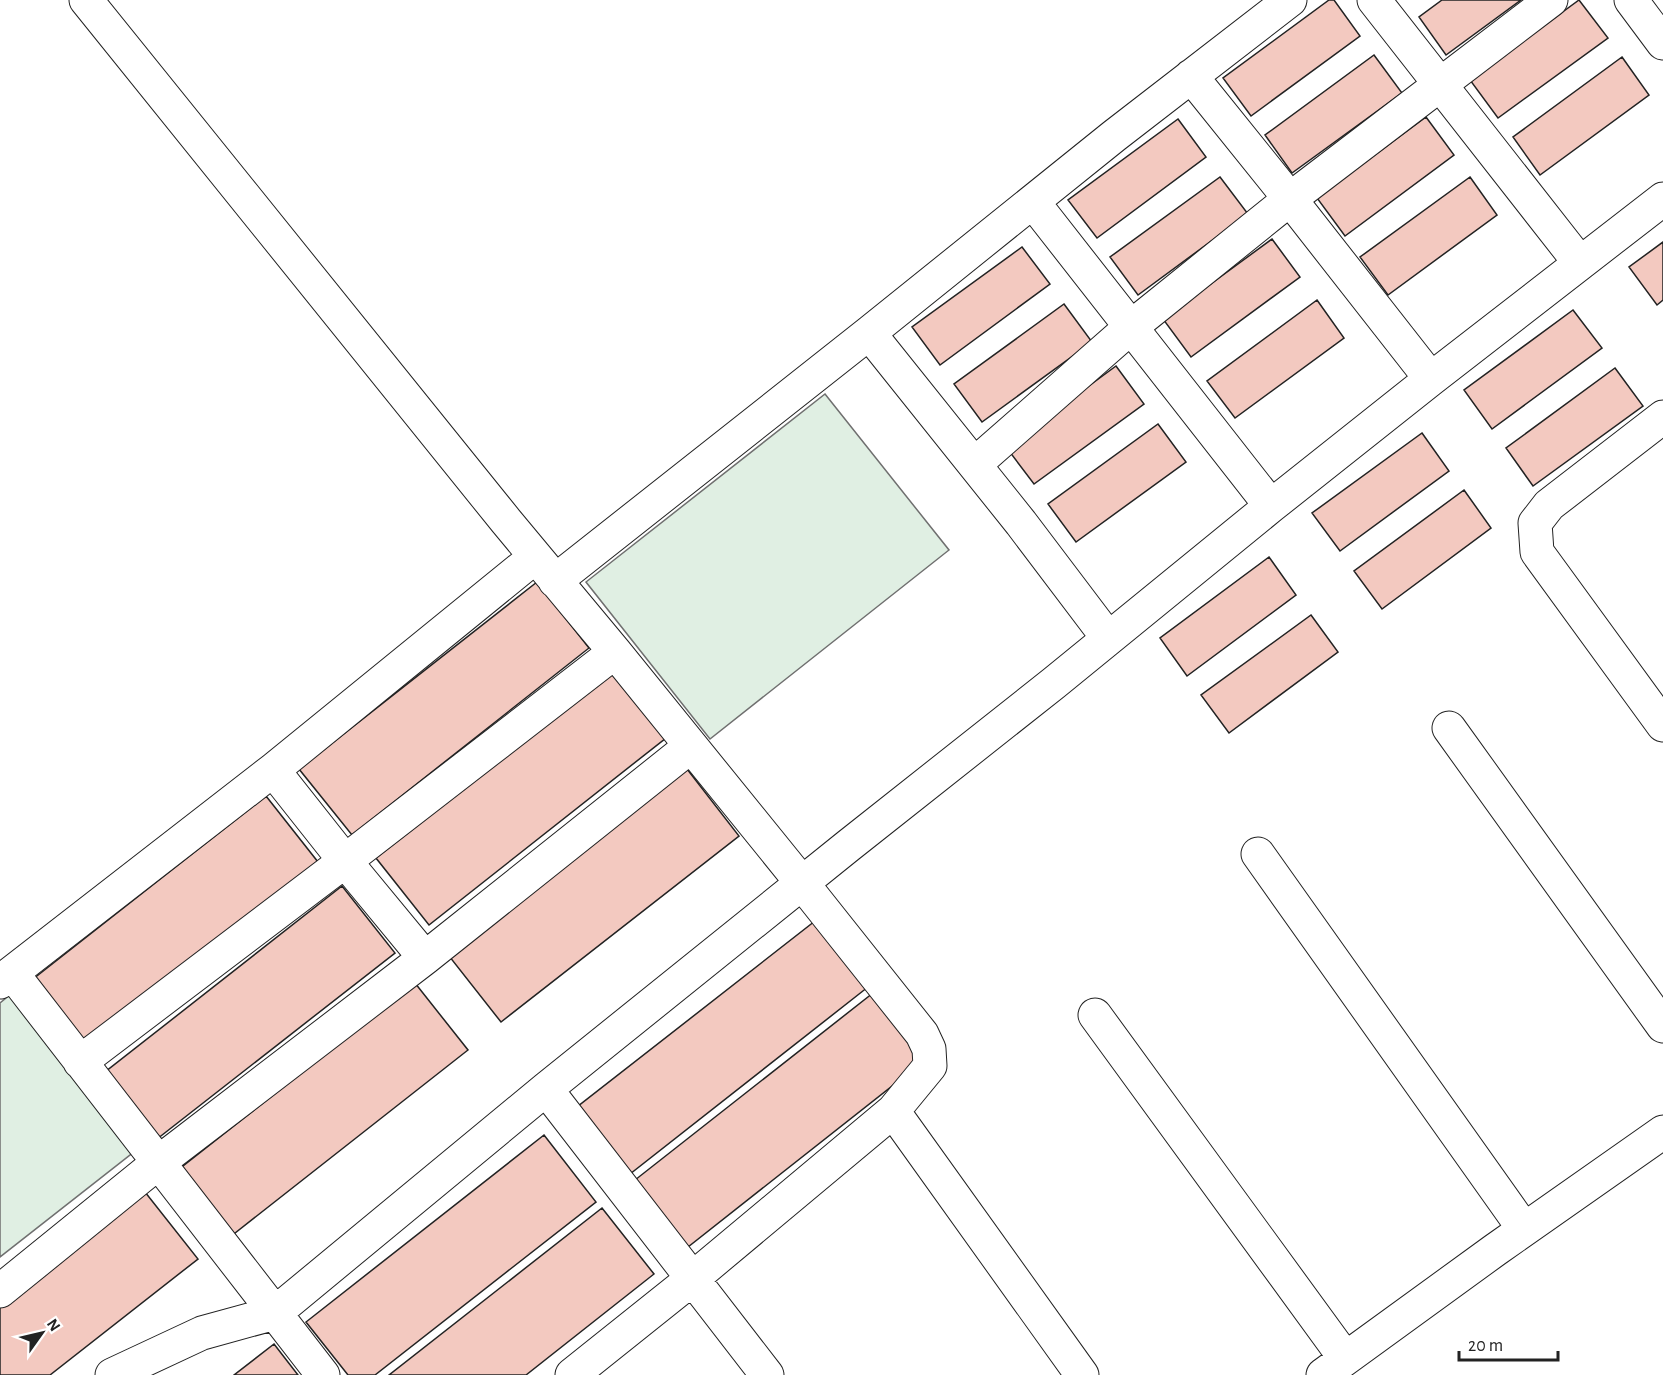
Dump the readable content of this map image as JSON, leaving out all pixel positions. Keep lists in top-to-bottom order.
{
  "scale_bar": "20 m",
  "north": "top right"
}
